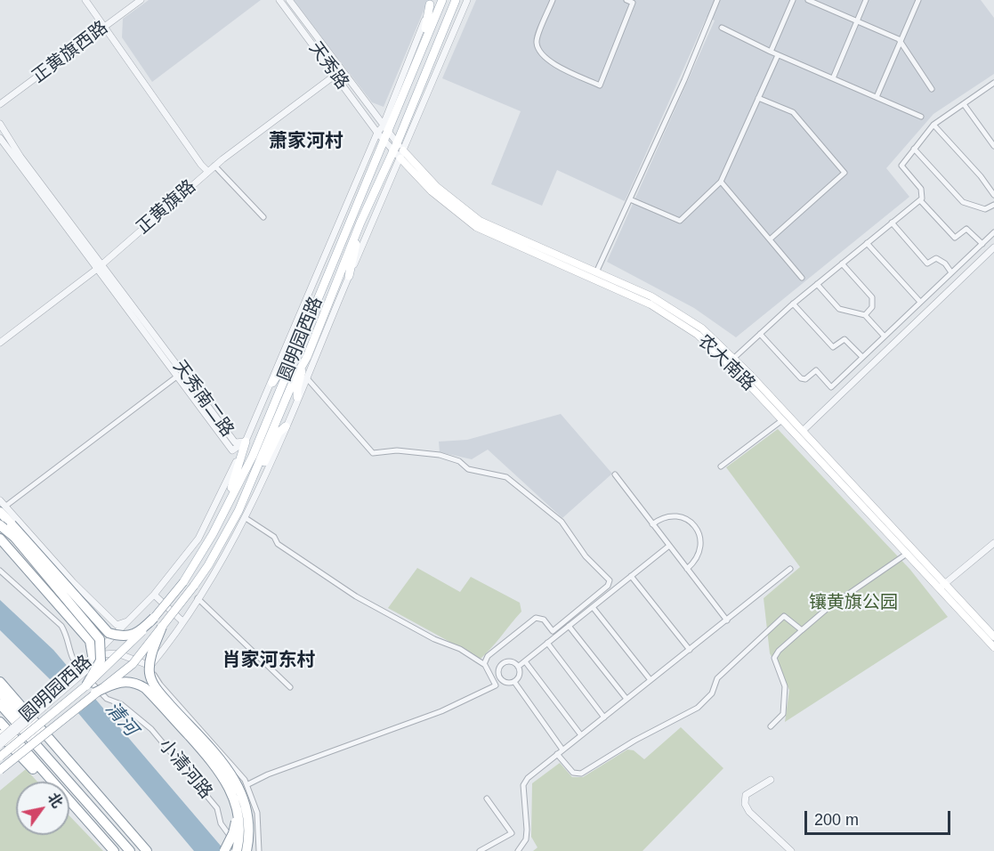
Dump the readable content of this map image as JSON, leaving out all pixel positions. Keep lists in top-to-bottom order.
{
  "streets": {
    "main road": ["圆明园西路", "农大南路"],
    "street": [
      "正黄旗西路",
      "天秀路",
      "正黄旗路",
      "天秀南二路",
      "小清河路"
    ]
  },
  "crossings": [
    ["天秀路", "正黄旗路"],
    ["天秀路", "圆明园西路"],
    ["正黄旗路", "天秀南二路"],
    ["圆明园西路", "农大南路"],
    ["圆明园西路", "天秀南二路"]
  ],
  "districts": ["萧家河村", "肖家河东村"],
  "water": ["清河"],
  "parks": ["镶黄旗公园"],
  "scale_bar": "200 m",
  "north": "top right"
}
